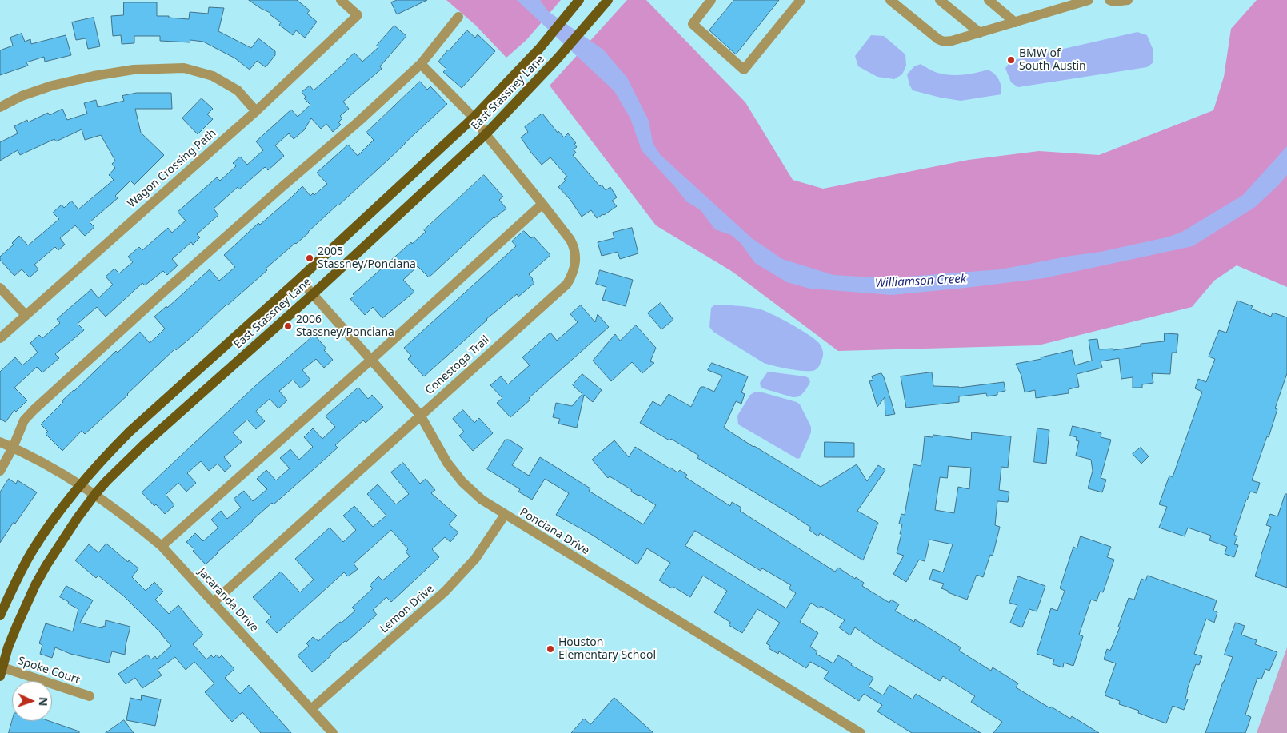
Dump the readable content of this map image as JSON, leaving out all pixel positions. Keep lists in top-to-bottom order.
{
  "streets": {
    "main road": ["East Stassney Lane"],
    "street": [
      "Wagon Crossing Path",
      "Conestoga Trail",
      "Ponciana Drive",
      "Jacaranda Drive",
      "Lemon Drive",
      "Spoke Court"
    ]
  },
  "crossings": [
    ["East Stassney Lane", "Conestoga Trail"],
    ["East Stassney Lane", "Ponciana Drive"],
    ["East Stassney Lane", "Jacaranda Drive"],
    ["East Stassney Lane", "Spoke Court"],
    ["Conestoga Trail", "Ponciana Drive"],
    ["Conestoga Trail", "Jacaranda Drive"],
    ["Ponciana Drive", "Lemon Drive"],
    ["Jacaranda Drive", "Lemon Drive"]
  ],
  "water": ["Williamson Creek"],
  "places": [
    "BMW of South Austin",
    "2005 Stassney/Ponciana",
    "2006 Stassney/Ponciana",
    "Houston Elementary School"
  ],
  "north": "right"
}
